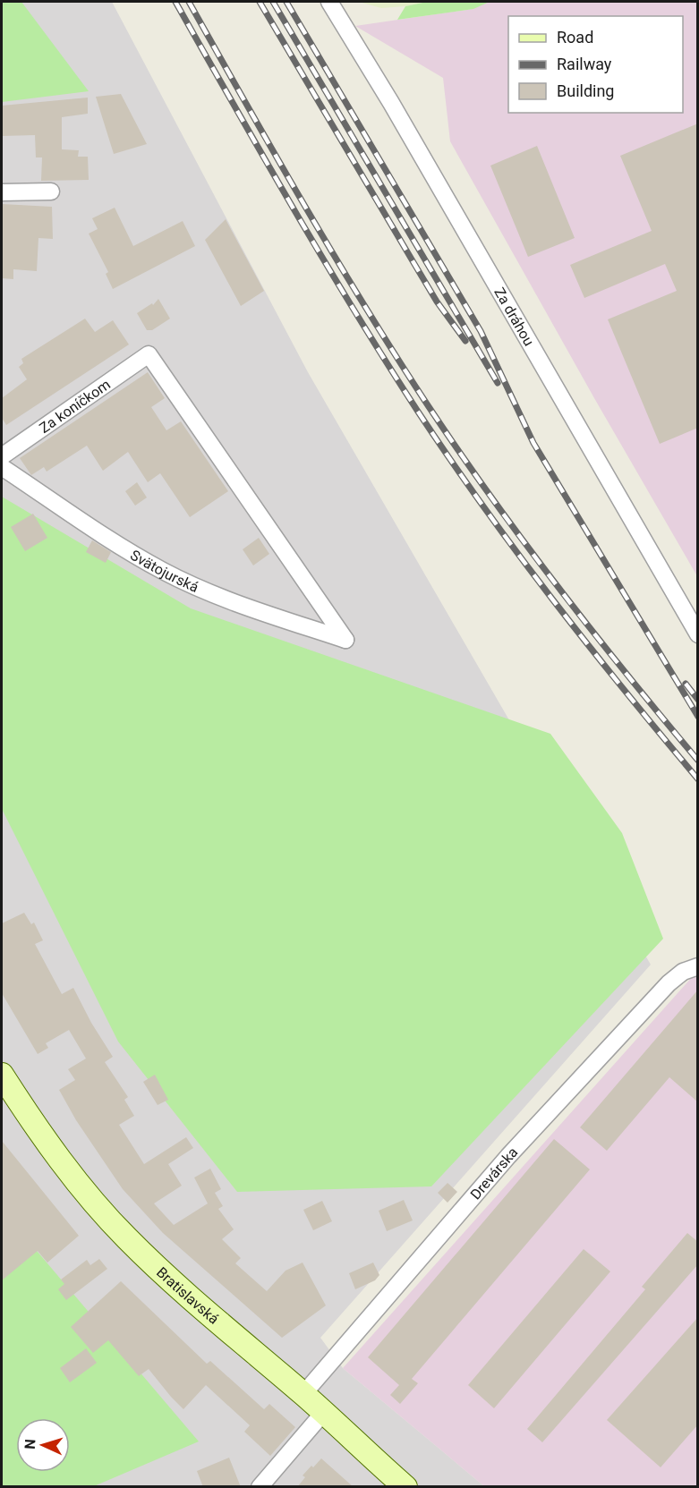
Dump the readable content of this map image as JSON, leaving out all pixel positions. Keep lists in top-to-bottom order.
{
  "streets": {
    "main road": ["Bratislavská"],
    "street": [
      "Za dráhou",
      "Za koníčkom",
      "Svätojurská",
      "Drevárska"
    ]
  },
  "crossings": [
    ["Za koníčkom", "Svätojurská"],
    ["Drevárska", "Bratislavská"]
  ],
  "legend": ["Road", "Railway", "Building"],
  "north": "left"
}
